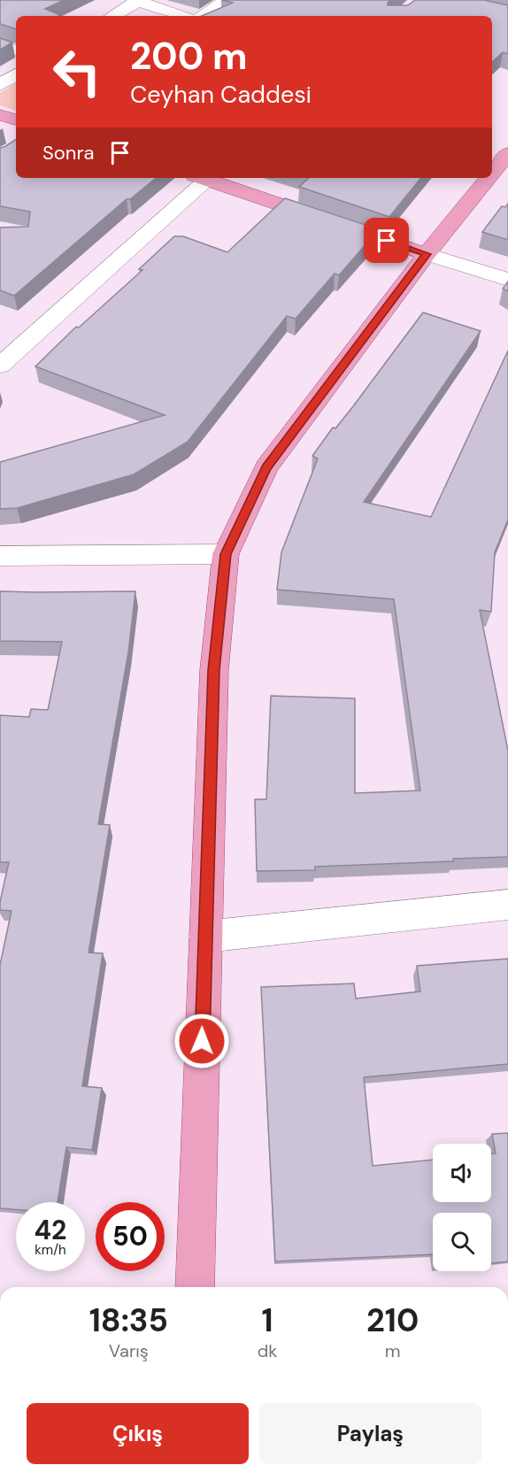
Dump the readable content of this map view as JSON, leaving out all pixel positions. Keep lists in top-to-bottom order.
{
  "page": {
    "turn": ["200 m", "Ceyhan Caddesi"],
    "then": "Sonra",
    "speed": "42 km/h",
    "limit": "50",
    "eta": [
      "18:35",
      "Varış",
      "1",
      "dk",
      "210",
      "m"
    ],
    "buttons": ["Çıkış", "Paylaş"]
  }
}
